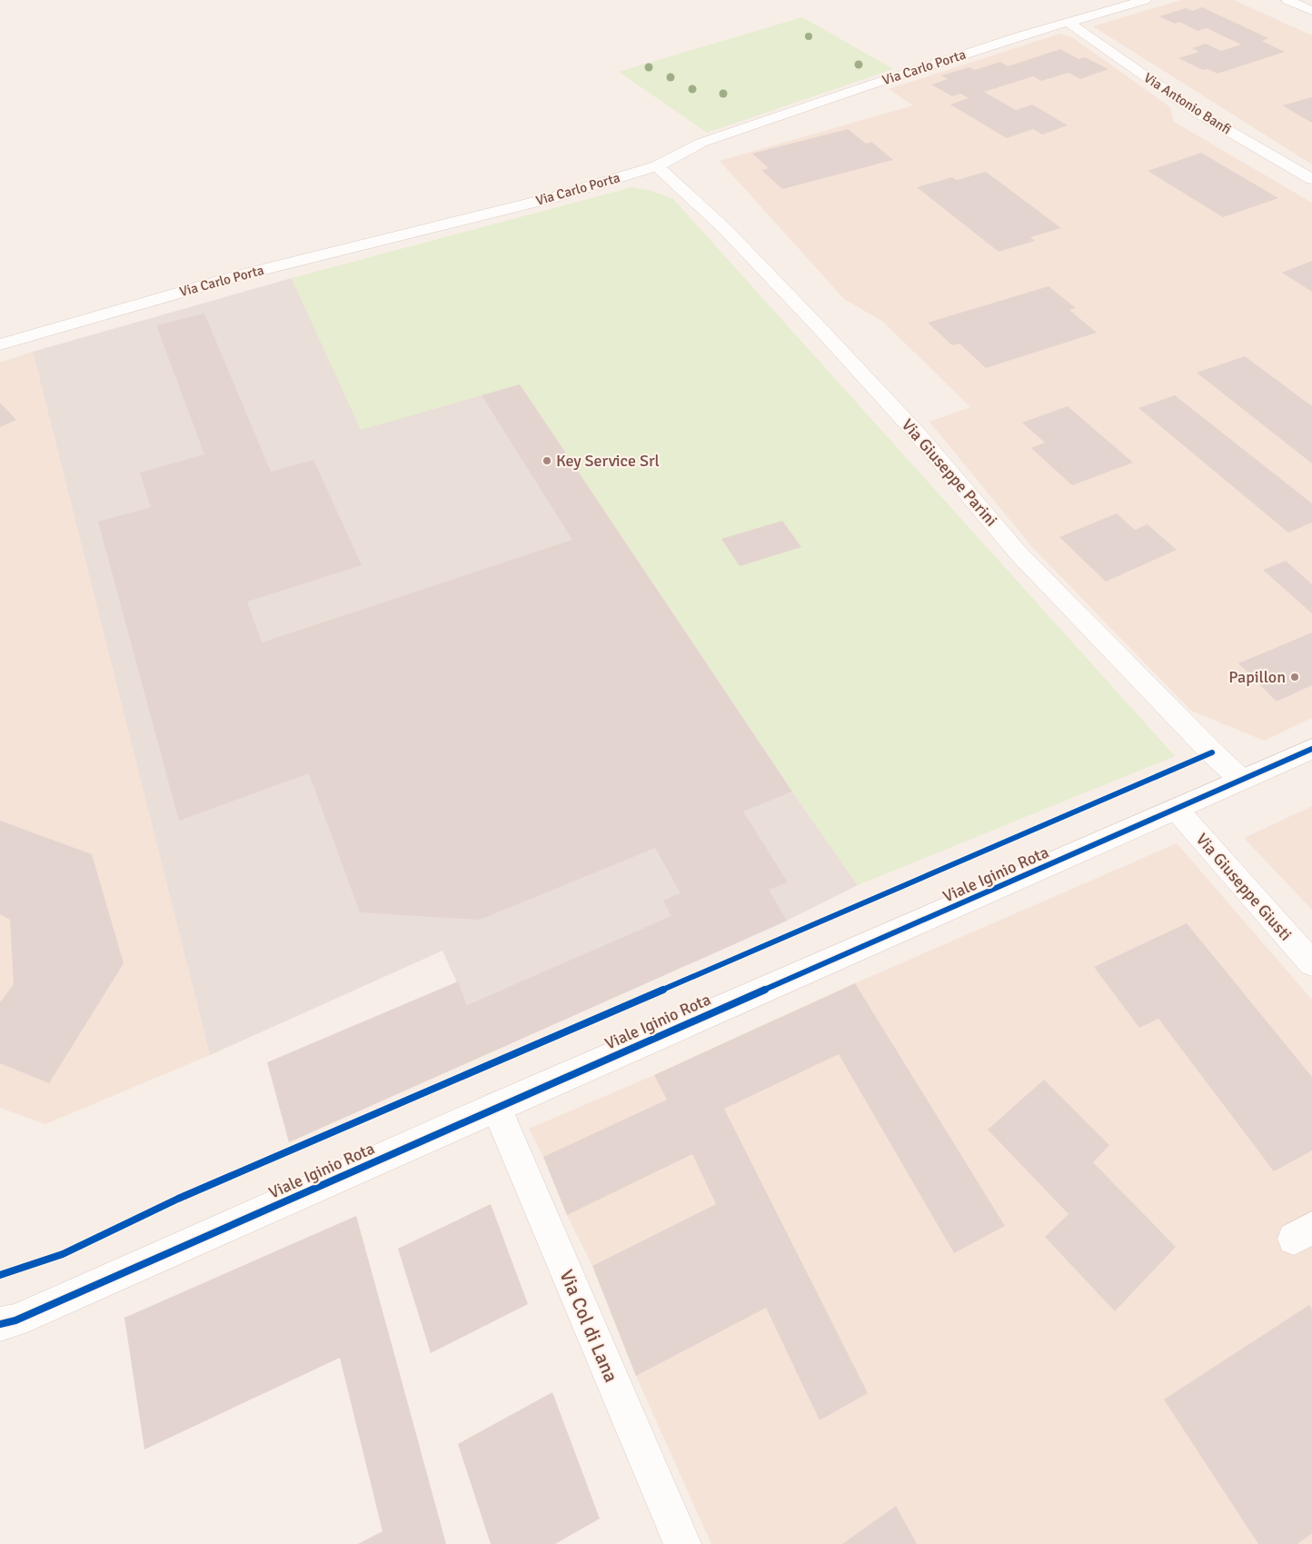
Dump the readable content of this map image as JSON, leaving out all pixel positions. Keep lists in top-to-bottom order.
{
  "streets": {
    "street": [
      "Via Carlo Porta",
      "Via Antonio Banfi",
      "Via Giuseppe Parini",
      "Viale Iginio Rota",
      "Via Giuseppe Giusti",
      "Via Col di Lana"
    ]
  },
  "crossings": [
    ["Via Carlo Porta", "Via Antonio Banfi"],
    ["Via Carlo Porta", "Via Giuseppe Parini"],
    ["Via Giuseppe Parini", "Viale Iginio Rota"],
    ["Viale Iginio Rota", "Via Giuseppe Giusti"],
    ["Viale Iginio Rota", "Via Col di Lana"]
  ],
  "places": ["Key Service Srl", "Papillon"]
}
